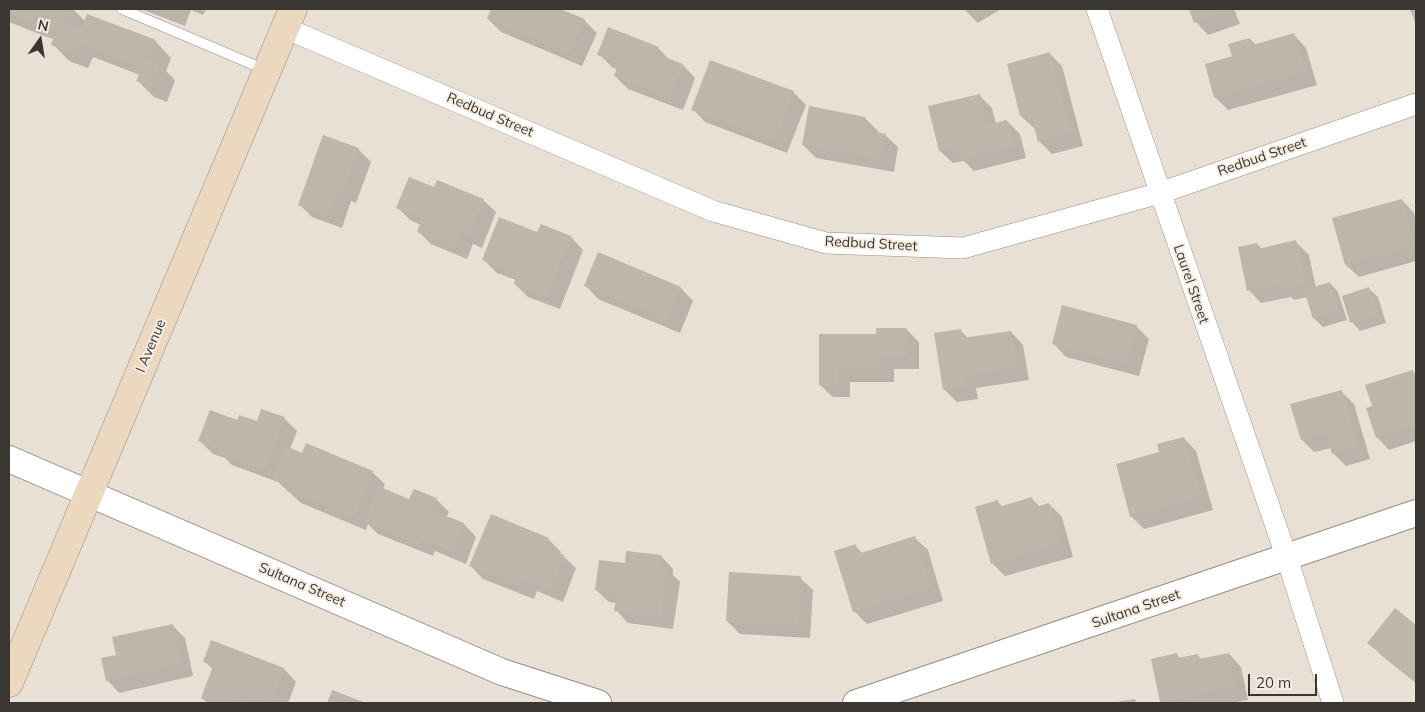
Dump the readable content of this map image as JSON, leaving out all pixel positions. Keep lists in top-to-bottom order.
{
  "streets": {
    "main road": ["I Avenue"],
    "street": ["Redbud Street", "Laurel Street", "Sultana Street"]
  },
  "crossings": [
    ["Redbud Street", "Laurel Street"],
    ["Redbud Street", "I Avenue"],
    ["Laurel Street", "Sultana Street"],
    ["I Avenue", "Sultana Street"]
  ],
  "scale_bar": "20 m",
  "north": "top"
}
